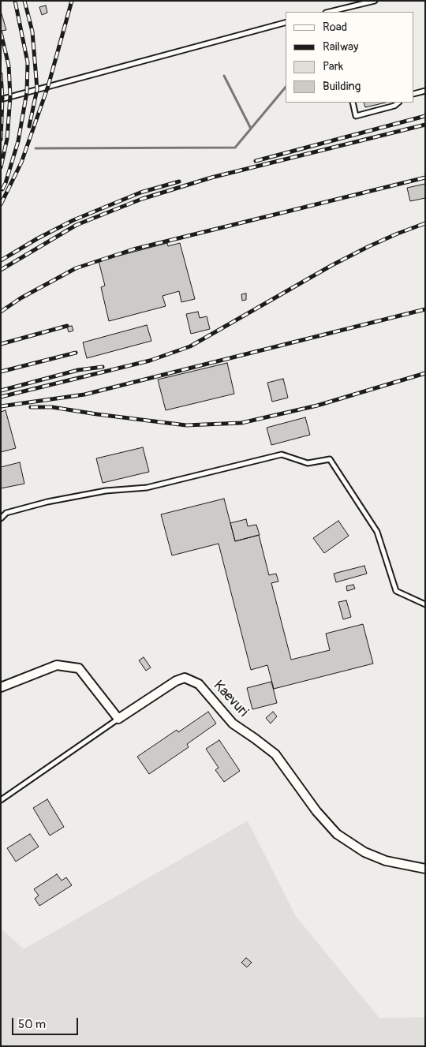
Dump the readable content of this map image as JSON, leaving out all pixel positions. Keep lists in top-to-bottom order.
{
  "streets": {
    "street": ["Kaevuri"]
  },
  "legend": [
    "Road",
    "Railway",
    "Park",
    "Building"
  ],
  "scale_bar": "50 m"
}
